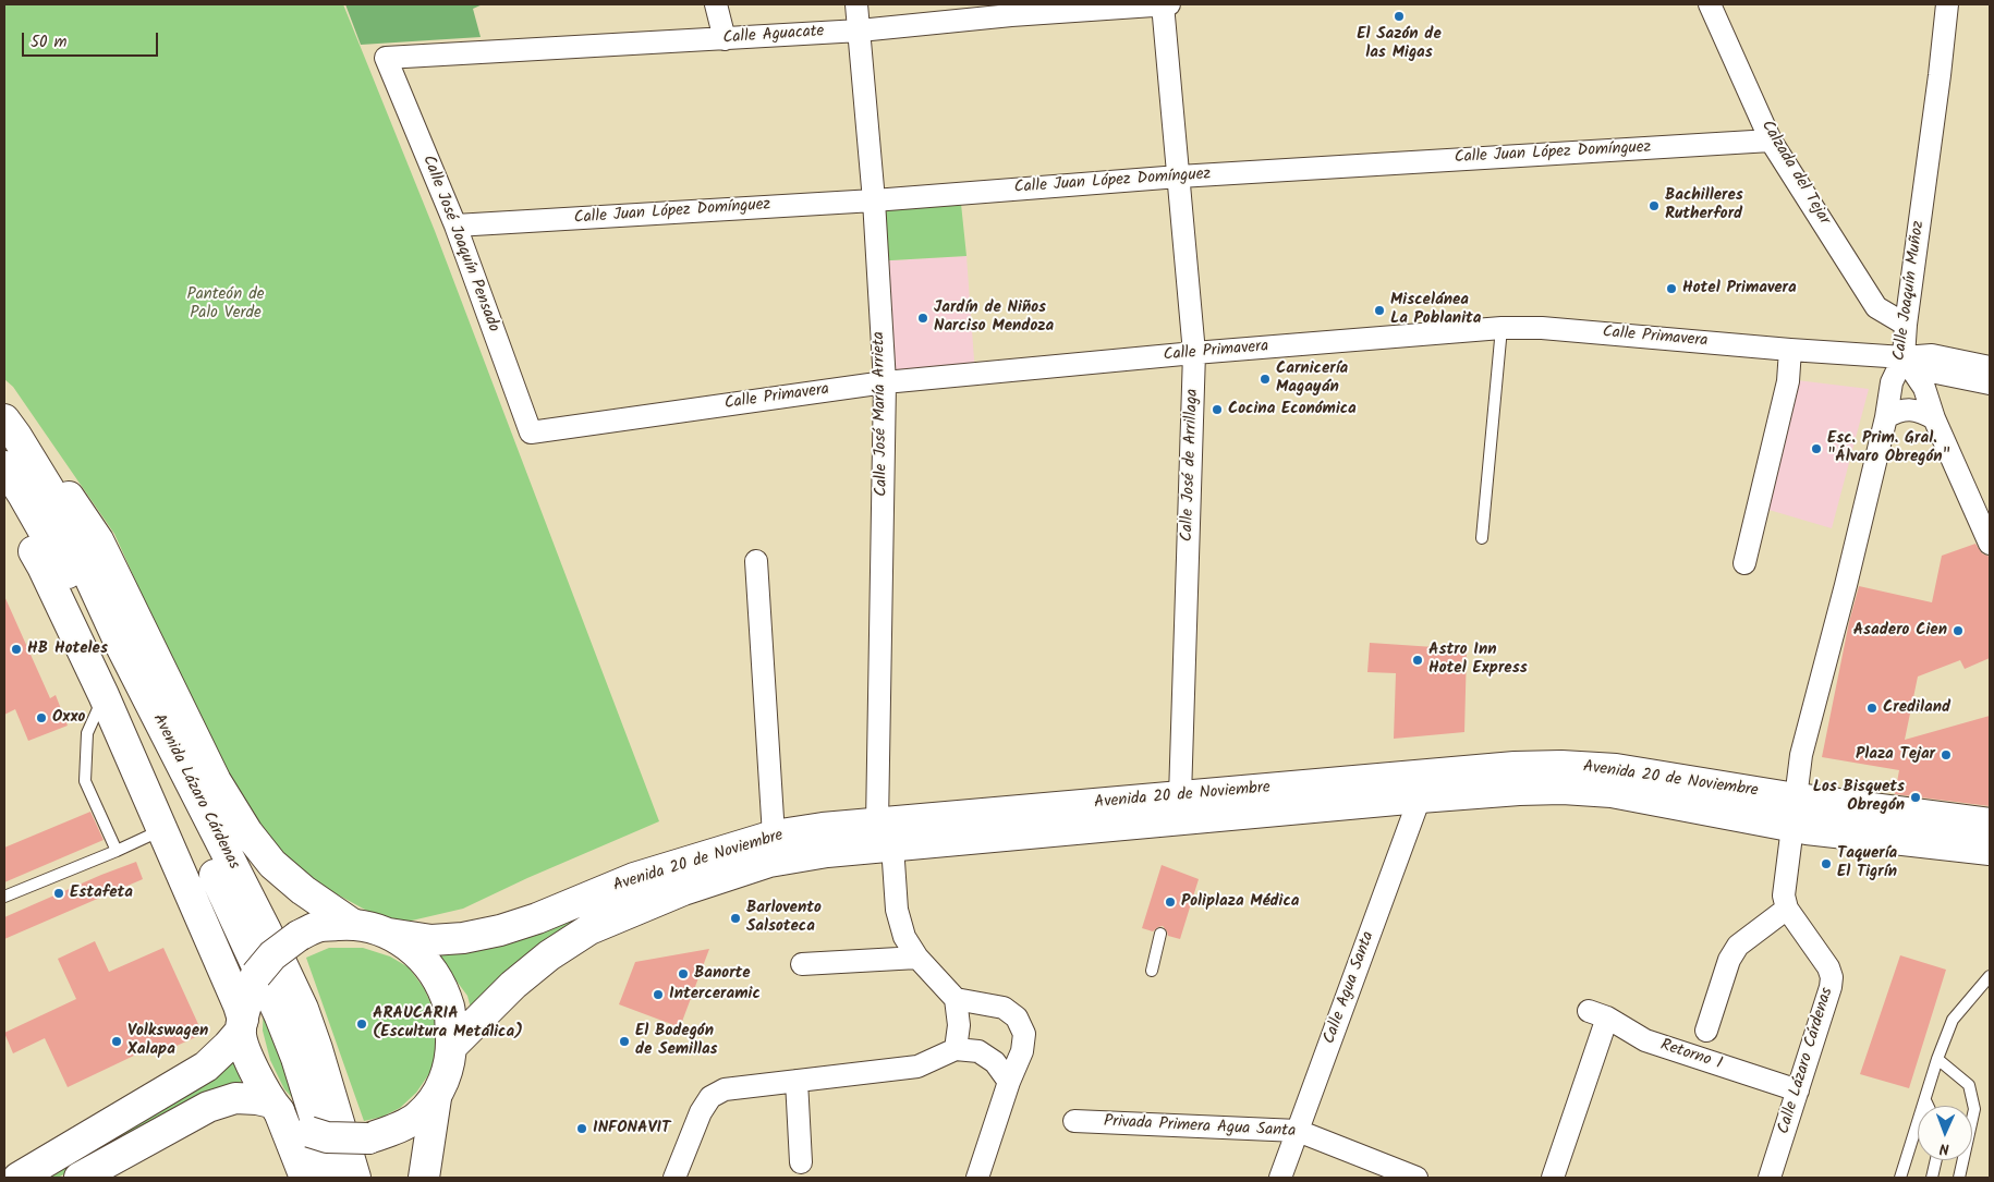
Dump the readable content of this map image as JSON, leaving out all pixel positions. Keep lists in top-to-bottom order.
{
  "streets": {
    "main road": ["Avenida 20 de Noviembre", "Avenida Lázaro Cárdenas"],
    "street": [
      "Calle Aguacate",
      "Calle Juan López Domínguez",
      "Calzada del Tejar",
      "Calle José Joaquín Pensado",
      "Calle Joaquín Muñoz",
      "Calle Primavera",
      "Calle José María Arrieta",
      "Calle José de Arrillaga",
      "Calle Agua Santa",
      "Retorno 1",
      "Calle Lázaro Cárdenas",
      "Privada Primera Agua Santa"
    ]
  },
  "crossings": [
    ["Calle Aguacate", "Calle José Joaquín Pensado"],
    ["Calle Aguacate", "Calle José María Arrieta"],
    ["Calle Aguacate", "Calle José de Arrillaga"],
    ["Calle Juan López Domínguez", "Calzada del Tejar"],
    ["Calle Juan López Domínguez", "Calle José Joaquín Pensado"],
    ["Calle Juan López Domínguez", "Calle José María Arrieta"],
    ["Calle Juan López Domínguez", "Calle José de Arrillaga"],
    ["Calzada del Tejar", "Calle Joaquín Muñoz"],
    ["Calle José Joaquín Pensado", "Calle Primavera"],
    ["Calle Joaquín Muñoz", "Calle Primavera"],
    ["Calle Joaquín Muñoz", "Avenida 20 de Noviembre"],
    ["Calle Primavera", "Calle José María Arrieta"],
    ["Calle Primavera", "Calle José de Arrillaga"],
    ["Calle José María Arrieta", "Avenida 20 de Noviembre"],
    ["Calle José de Arrillaga", "Avenida 20 de Noviembre"],
    ["Avenida 20 de Noviembre", "Calle Agua Santa"],
    ["Calle Agua Santa", "Privada Primera Agua Santa"],
    ["Retorno 1", "Calle Lázaro Cárdenas"]
  ],
  "parks": ["Panteón de Palo Verde"],
  "places": [
    "El Sazón de las Migas",
    "Bachilleres Rutherford",
    "Hotel Primavera",
    "Miscelánea La Poblanita",
    "Jardín de Niños Narciso Mendoza",
    "Carnicería Magayán",
    "Cocina Económica",
    "Esc. Prim. Gral. \"Álvaro Obregón\"",
    "Asadero Cien",
    "HB Hoteles",
    "Astro Inn Hotel Express",
    "Crediland",
    "Oxxo",
    "Plaza Tejar",
    "Los Bisquets Obregón",
    "Taquería El Tigrín",
    "Estafeta",
    "Poliplaza Médica",
    "Barlovento Salsoteca",
    "Banorte",
    "Interceramic",
    "ARAUCARIA (Escultura Metálica)",
    "Volkswagen Xalapa",
    "El Bodegón de Semillas",
    "INFONAVIT"
  ],
  "scale_bar": "50 m",
  "north": "bottom"
}
